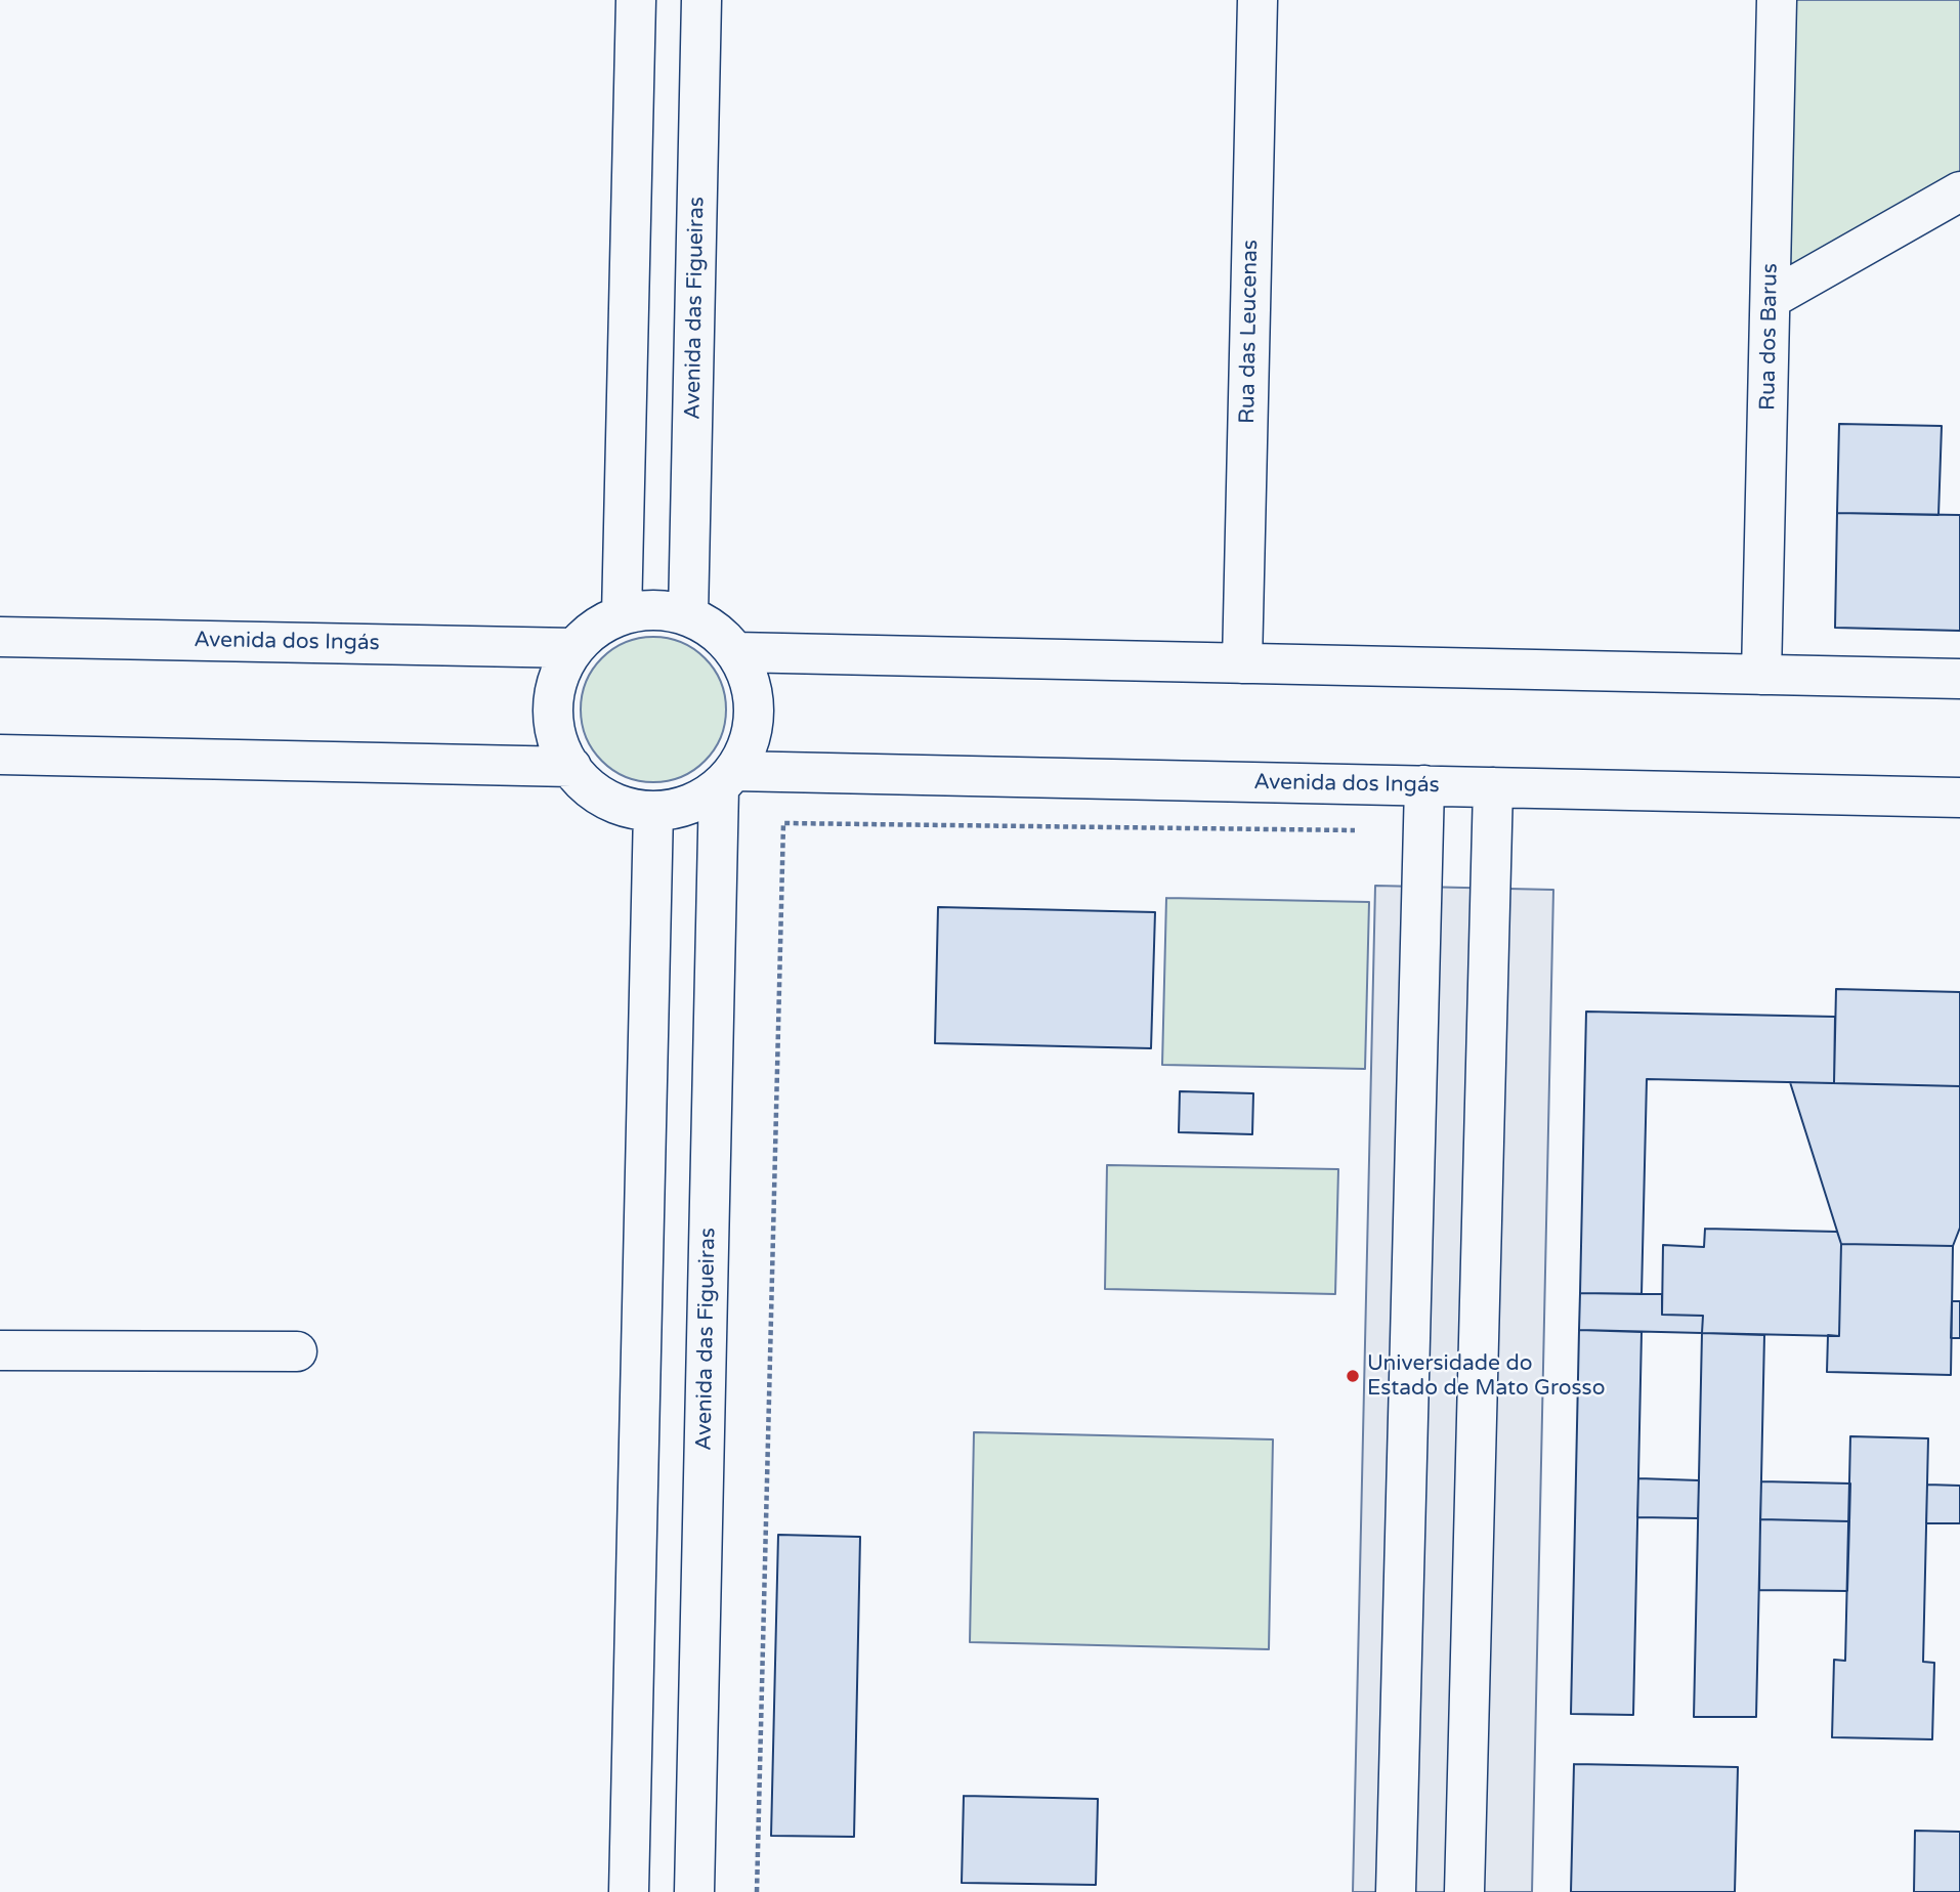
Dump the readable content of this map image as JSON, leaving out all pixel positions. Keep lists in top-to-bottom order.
{
  "streets": {
    "street": [
      "Avenida das Figueiras",
      "Rua das Leucenas",
      "Rua dos Barus",
      "Avenida dos Ingás"
    ]
  },
  "crossings": [
    ["Avenida das Figueiras", "Avenida dos Ingás"]
  ],
  "places": ["Universidade do Estado de Mato Grosso"]
}
